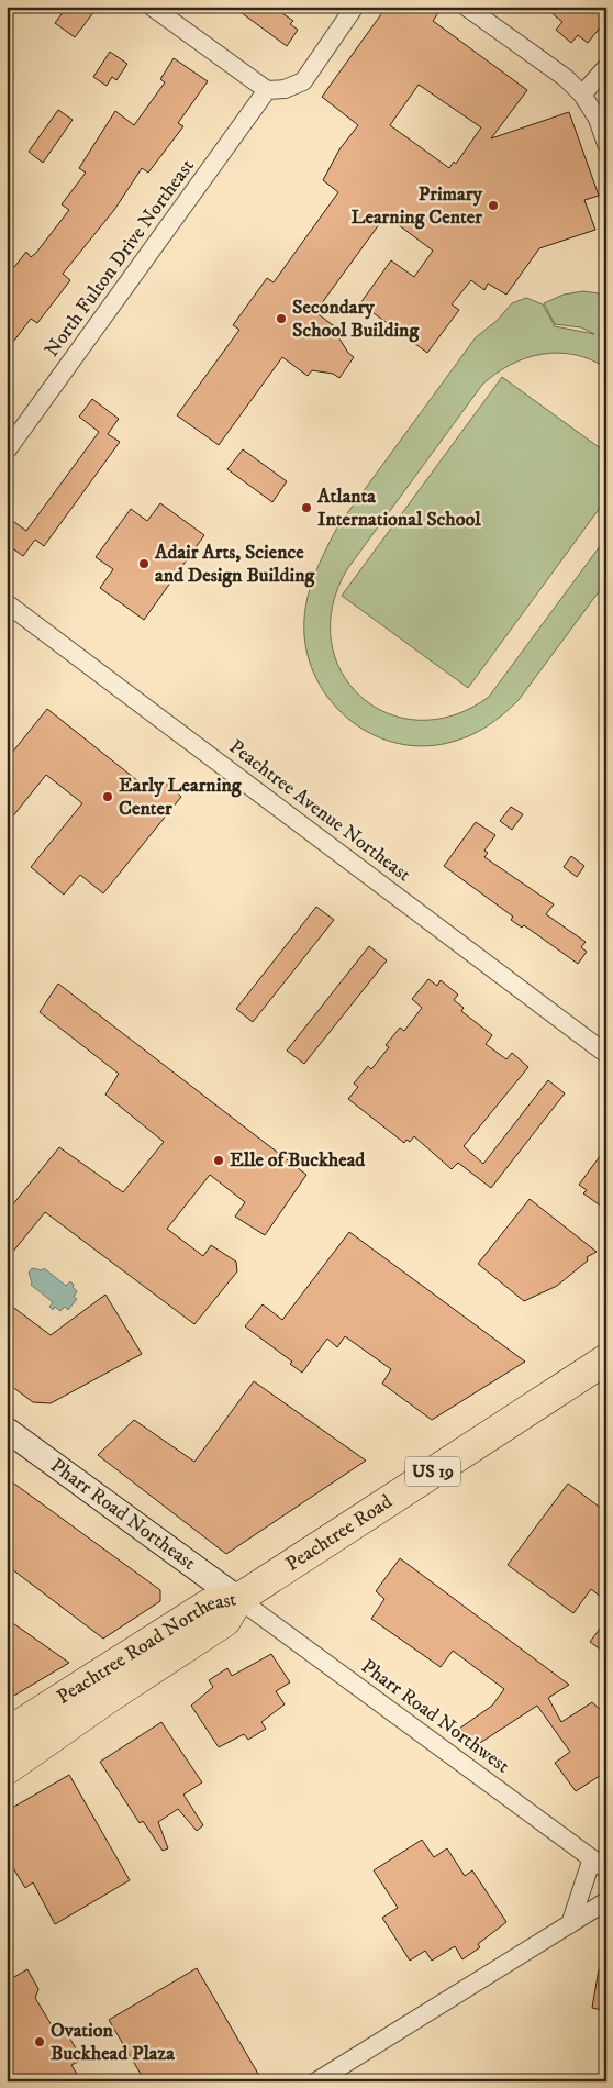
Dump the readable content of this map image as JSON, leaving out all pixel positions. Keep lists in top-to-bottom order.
{
  "streets": {
    "highway": ["US 19", "Peachtree Road", "Peachtree Road Northeast"],
    "street": [
      "North Fulton Drive Northeast",
      "Peachtree Avenue Northeast",
      "Pharr Road Northeast",
      "Pharr Road Northwest"
    ]
  },
  "crossings": [
    ["Pharr Road Northeast", "Peachtree Road"],
    ["Pharr Road Northeast", "Peachtree Road Northeast"],
    ["Pharr Road Northeast", "Pharr Road Northwest"],
    ["Peachtree Road", "Peachtree Road Northeast"],
    ["Peachtree Road", "Pharr Road Northwest"],
    ["Peachtree Road Northeast", "Pharr Road Northwest"]
  ],
  "places": [
    "Primary Learning Center",
    "Secondary School Building",
    "Atlanta International School",
    "Adair Arts, Science and Design Building",
    "Early Learning Center",
    "Elle of Buckhead",
    "Ovation Buckhead Plaza"
  ]
}
